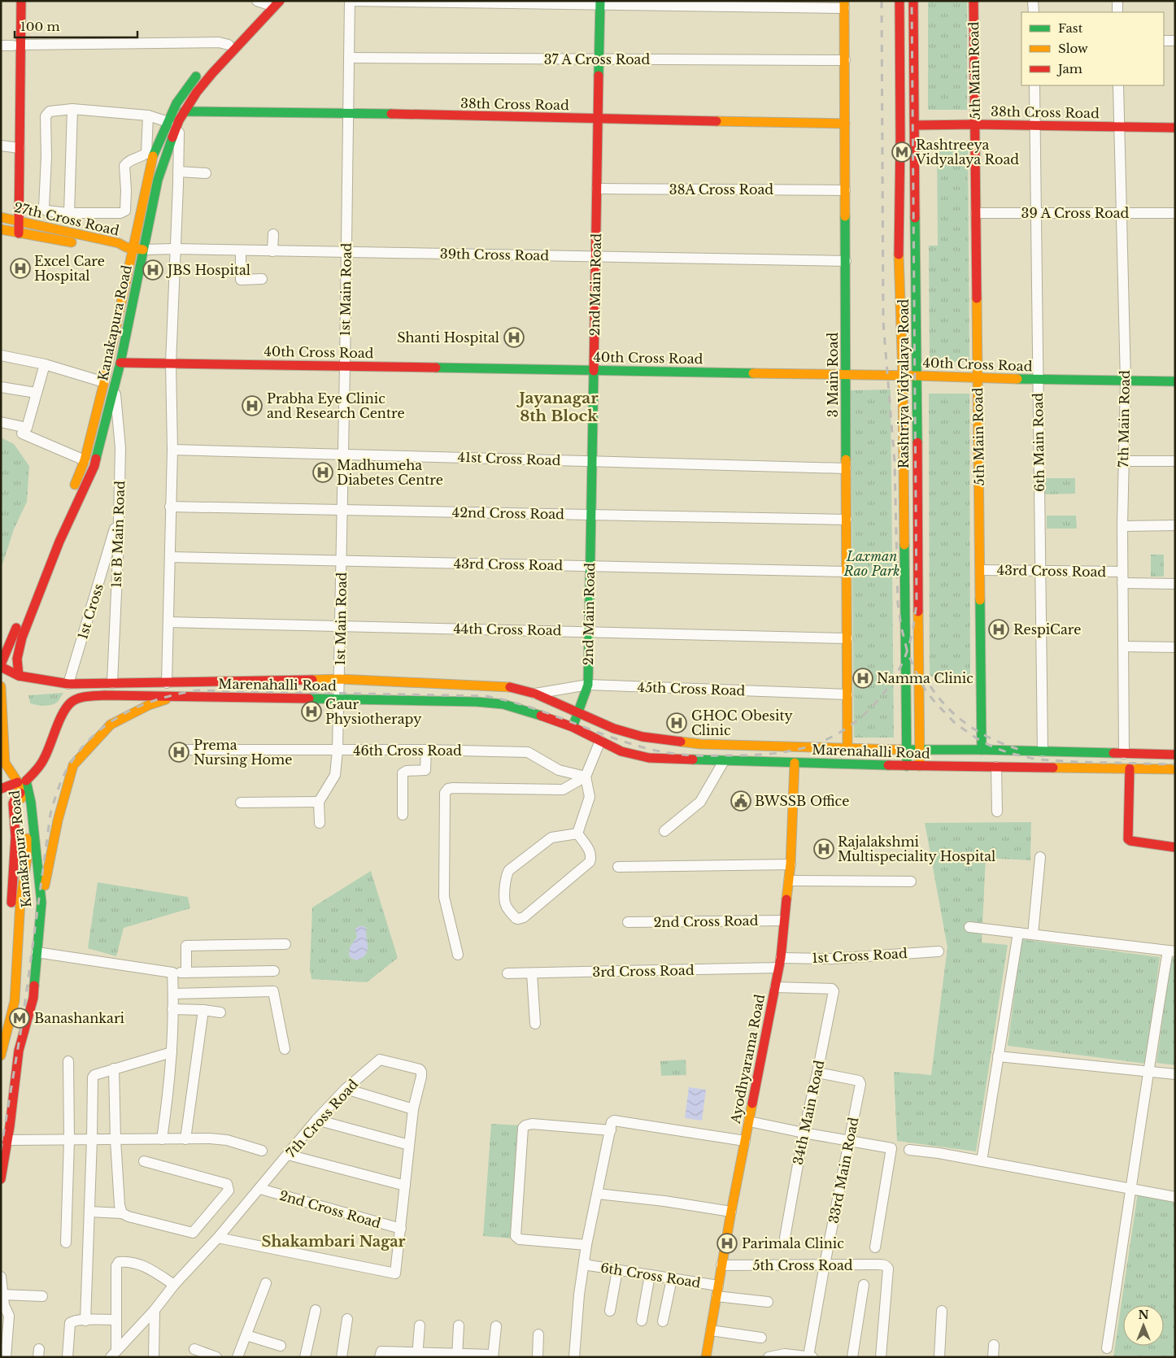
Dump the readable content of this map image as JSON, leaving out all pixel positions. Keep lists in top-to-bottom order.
{
  "streets": {
    "main road": [
      "5th Main Road",
      "38th Cross Road",
      "27th Cross Road",
      "2nd Main Road",
      "Kanakapura Road",
      "40th Cross Road",
      "3 Main Road",
      "Rashtriya Vidyalaya Road",
      "Marenahalli Road",
      "Ayodhyarama Road"
    ],
    "street": [
      "37 A Cross Road",
      "38A Cross Road",
      "39 A Cross Road",
      "39th Cross Road",
      "1st Main Road",
      "7th Main Road",
      "6th Main Road",
      "41st Cross Road",
      "42nd Cross Road",
      "1st B Main Road",
      "43rd Cross Road",
      "1st Cross",
      "44th Cross Road",
      "45th Cross Road",
      "46th Cross Road",
      "2nd Cross Road",
      "1st Cross Road",
      "3rd Cross Road",
      "34th Main Road",
      "7th Cross Road",
      "33rd Main Road",
      "5th Cross Road",
      "6th Cross Road"
    ]
  },
  "crossings": [
    ["37 A Cross Road", "2nd Main Road"],
    ["37 A Cross Road", "1st Main Road"],
    ["37 A Cross Road", "3 Main Road"],
    ["5th Main Road", "38th Cross Road"],
    ["5th Main Road", "39 A Cross Road"],
    ["5th Main Road", "40th Cross Road"],
    ["5th Main Road", "43rd Cross Road"],
    ["5th Main Road", "Marenahalli Road"],
    ["38th Cross Road", "2nd Main Road"],
    ["38th Cross Road", "1st Main Road"],
    ["38th Cross Road", "Kanakapura Road"],
    ["38th Cross Road", "3 Main Road"],
    ["38th Cross Road", "Rashtriya Vidyalaya Road"],
    ["38th Cross Road", "7th Main Road"],
    ["38th Cross Road", "6th Main Road"],
    ["38A Cross Road", "2nd Main Road"],
    ["38A Cross Road", "3 Main Road"],
    ["39 A Cross Road", "7th Main Road"],
    ["39 A Cross Road", "6th Main Road"],
    ["27th Cross Road", "39th Cross Road"],
    ["27th Cross Road", "Kanakapura Road"],
    ["39th Cross Road", "2nd Main Road"],
    ["39th Cross Road", "1st Main Road"],
    ["39th Cross Road", "Kanakapura Road"],
    ["39th Cross Road", "3 Main Road"],
    ["2nd Main Road", "40th Cross Road"],
    ["2nd Main Road", "41st Cross Road"],
    ["2nd Main Road", "42nd Cross Road"],
    ["2nd Main Road", "43rd Cross Road"],
    ["2nd Main Road", "44th Cross Road"],
    ["2nd Main Road", "Marenahalli Road"],
    ["2nd Main Road", "45th Cross Road"],
    ["1st Main Road", "40th Cross Road"],
    ["1st Main Road", "41st Cross Road"],
    ["1st Main Road", "42nd Cross Road"],
    ["1st Main Road", "43rd Cross Road"],
    ["1st Main Road", "44th Cross Road"],
    ["1st Main Road", "Marenahalli Road"],
    ["1st Main Road", "46th Cross Road"],
    ["Kanakapura Road", "40th Cross Road"],
    ["Kanakapura Road", "1st B Main Road"],
    ["Kanakapura Road", "Marenahalli Road"],
    ["40th Cross Road", "3 Main Road"],
    ["40th Cross Road", "Rashtriya Vidyalaya Road"],
    ["40th Cross Road", "7th Main Road"],
    ["40th Cross Road", "6th Main Road"],
    ["3 Main Road", "41st Cross Road"],
    ["3 Main Road", "42nd Cross Road"],
    ["3 Main Road", "43rd Cross Road"],
    ["3 Main Road", "44th Cross Road"],
    ["3 Main Road", "Marenahalli Road"],
    ["3 Main Road", "45th Cross Road"],
    ["Rashtriya Vidyalaya Road", "Marenahalli Road"],
    ["7th Main Road", "43rd Cross Road"],
    ["7th Main Road", "Marenahalli Road"],
    ["6th Main Road", "43rd Cross Road"],
    ["6th Main Road", "Marenahalli Road"],
    ["1st B Main Road", "1st Cross"],
    ["1st B Main Road", "Marenahalli Road"],
    ["1st Cross", "Marenahalli Road"],
    ["Marenahalli Road", "45th Cross Road"],
    ["Marenahalli Road", "Ayodhyarama Road"],
    ["2nd Cross Road", "Ayodhyarama Road"],
    ["2nd Cross Road", "7th Cross Road"],
    ["1st Cross Road", "3rd Cross Road"],
    ["1st Cross Road", "Ayodhyarama Road"],
    ["3rd Cross Road", "Ayodhyarama Road"],
    ["Ayodhyarama Road", "34th Main Road"],
    ["Ayodhyarama Road", "5th Cross Road"],
    ["Ayodhyarama Road", "6th Cross Road"],
    ["34th Main Road", "33rd Main Road"],
    ["33rd Main Road", "5th Cross Road"]
  ],
  "districts": ["Jayanagar 8th Block", "Shakambari Nagar"],
  "parks": ["Laxman Rao Park"],
  "places": {
    "metro station": ["Rashtreeya Vidyalaya Road", "Banashankari"],
    "hospital": [
      "Excel Care Hospital",
      "JBS Hospital",
      "Shanti Hospital",
      "Prabha Eye Clinic and Research Centre",
      "Madhumeha Diabetes Centre",
      "RespiCare",
      "Namma Clinic",
      "Gaur Physiotherapy",
      "GHOC Obesity Clinic",
      "Prema Nursing Home",
      "Rajalakshmi Multispeciality Hospital",
      "Parimala Clinic"
    ],
    "public building": ["BWSSB Office"]
  },
  "legend": ["Fast", "Slow", "Jam"],
  "scale_bar": "100 m",
  "north": "top"
}
